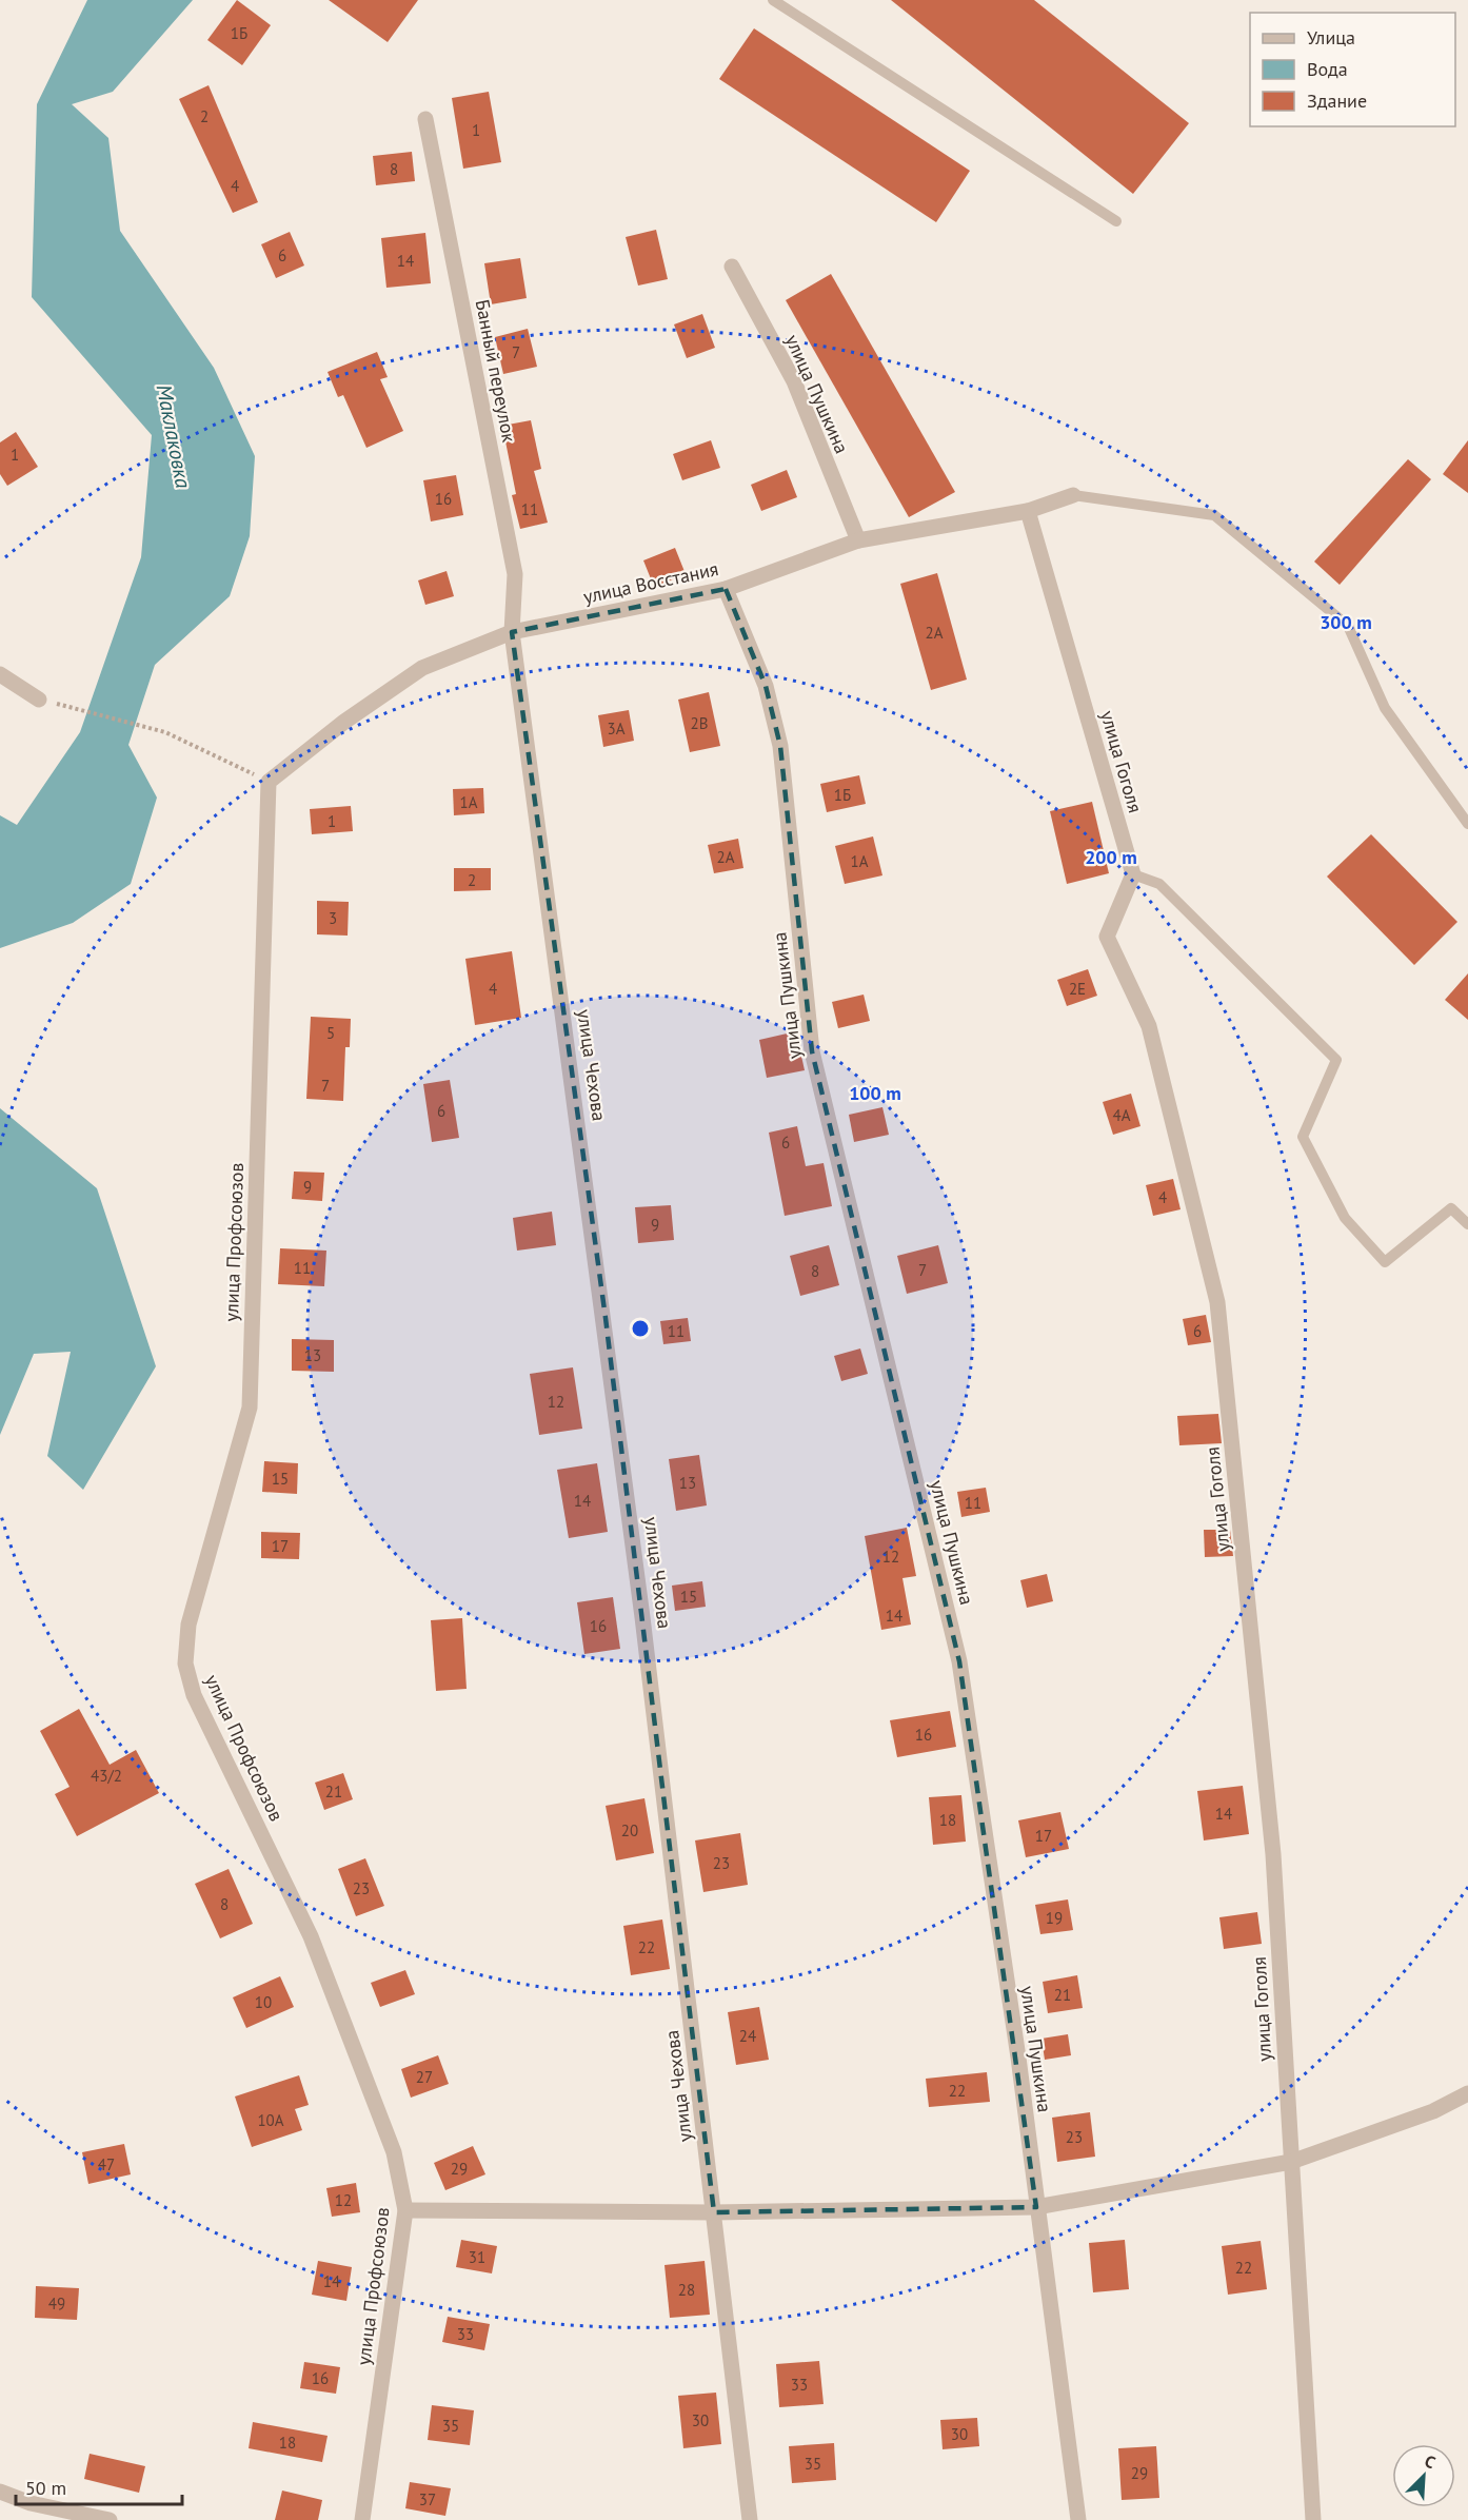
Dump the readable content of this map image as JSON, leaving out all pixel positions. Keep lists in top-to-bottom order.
{
  "streets": {
    "street": [
      "Банный переулок",
      "улица Пушкина",
      "улица Восстания",
      "улица Гоголя",
      "улица Чехова",
      "улица Профсоюзов"
    ]
  },
  "crossings": [
    ["Банный переулок", "улица Восстания"],
    ["Банный переулок", "улица Чехова"],
    ["улица Пушкина", "улица Восстания"],
    ["улица Восстания", "улица Гоголя"],
    ["улица Восстания", "улица Чехова"],
    ["улица Восстания", "улица Профсоюзов"]
  ],
  "water": ["Маклаковка"],
  "house_numbers": [
    "1Б",
    "2",
    "1",
    "8",
    "4",
    "6",
    "14",
    "7",
    "1",
    "16",
    "11",
    "2А",
    "2В",
    "3А",
    "1Б",
    "1А",
    "1",
    "2А",
    "1А",
    "2",
    "3",
    "4",
    "2Е",
    "5",
    "7",
    "6",
    "4А",
    "6",
    "9",
    "4",
    "9",
    "11",
    "7",
    "8",
    "11",
    "6",
    "13",
    "12",
    "15",
    "13",
    "14",
    "11",
    "17",
    "12",
    "15",
    "14",
    "16",
    "16",
    "43/2",
    "21",
    "14",
    "18",
    "20",
    "17",
    "23",
    "23",
    "8",
    "19",
    "22",
    "21",
    "10",
    "24",
    "27",
    "22",
    "10А",
    "23",
    "47",
    "29",
    "12",
    "31",
    "22",
    "14",
    "28",
    "49",
    "33",
    "16",
    "33",
    "30",
    "35",
    "30",
    "18",
    "35",
    "29",
    "37"
  ],
  "legend": ["Улица", "Вода", "Здание"],
  "scale_bar": "50 m",
  "north": "top right",
  "rings": ["300 m", "200 m", "100 m"]
}
